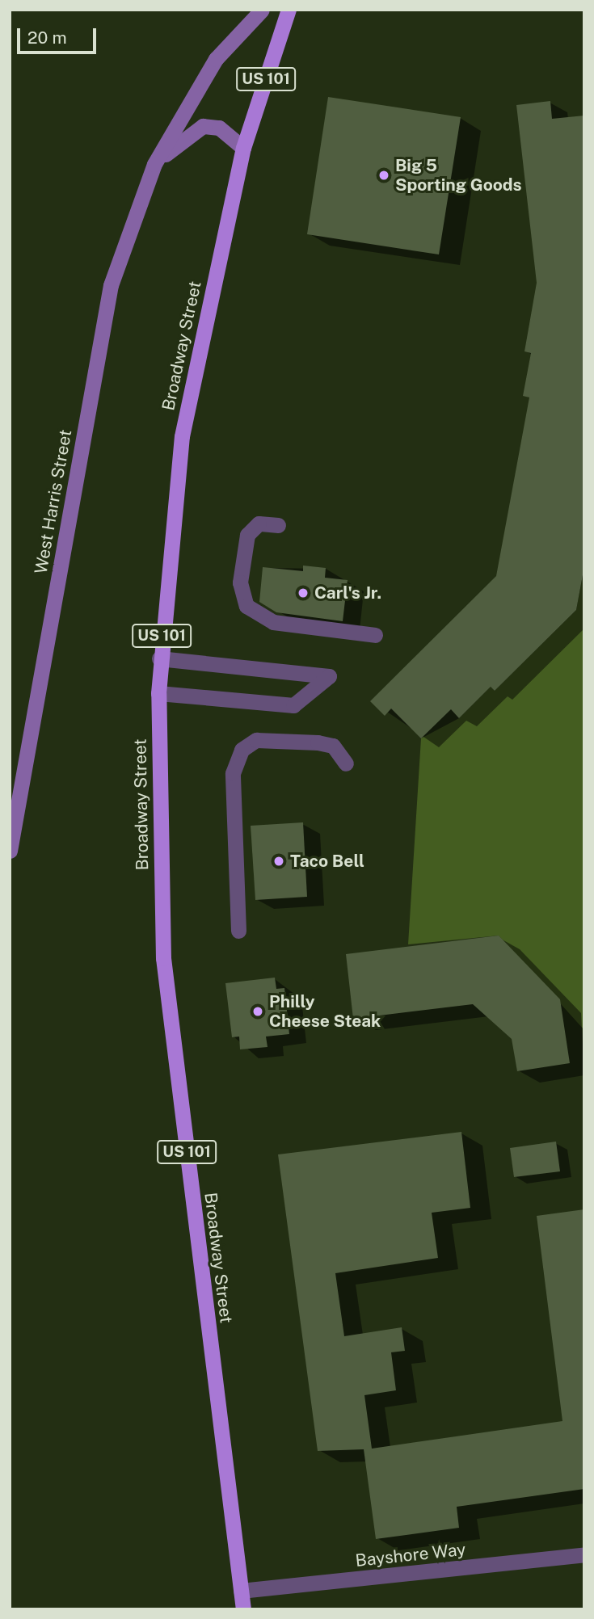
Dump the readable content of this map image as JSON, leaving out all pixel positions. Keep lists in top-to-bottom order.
{
  "streets": {
    "highway": ["US 101", "Broadway Street"],
    "main road": ["West Harris Street"],
    "street": ["Bayshore Way"]
  },
  "crossings": [
    ["Broadway Street", "Bayshore Way"]
  ],
  "places": [
    "Big 5 Sporting Goods",
    "Carl's Jr.",
    "Taco Bell",
    "Philly Cheese Steak"
  ],
  "scale_bar": "20 m"
}
